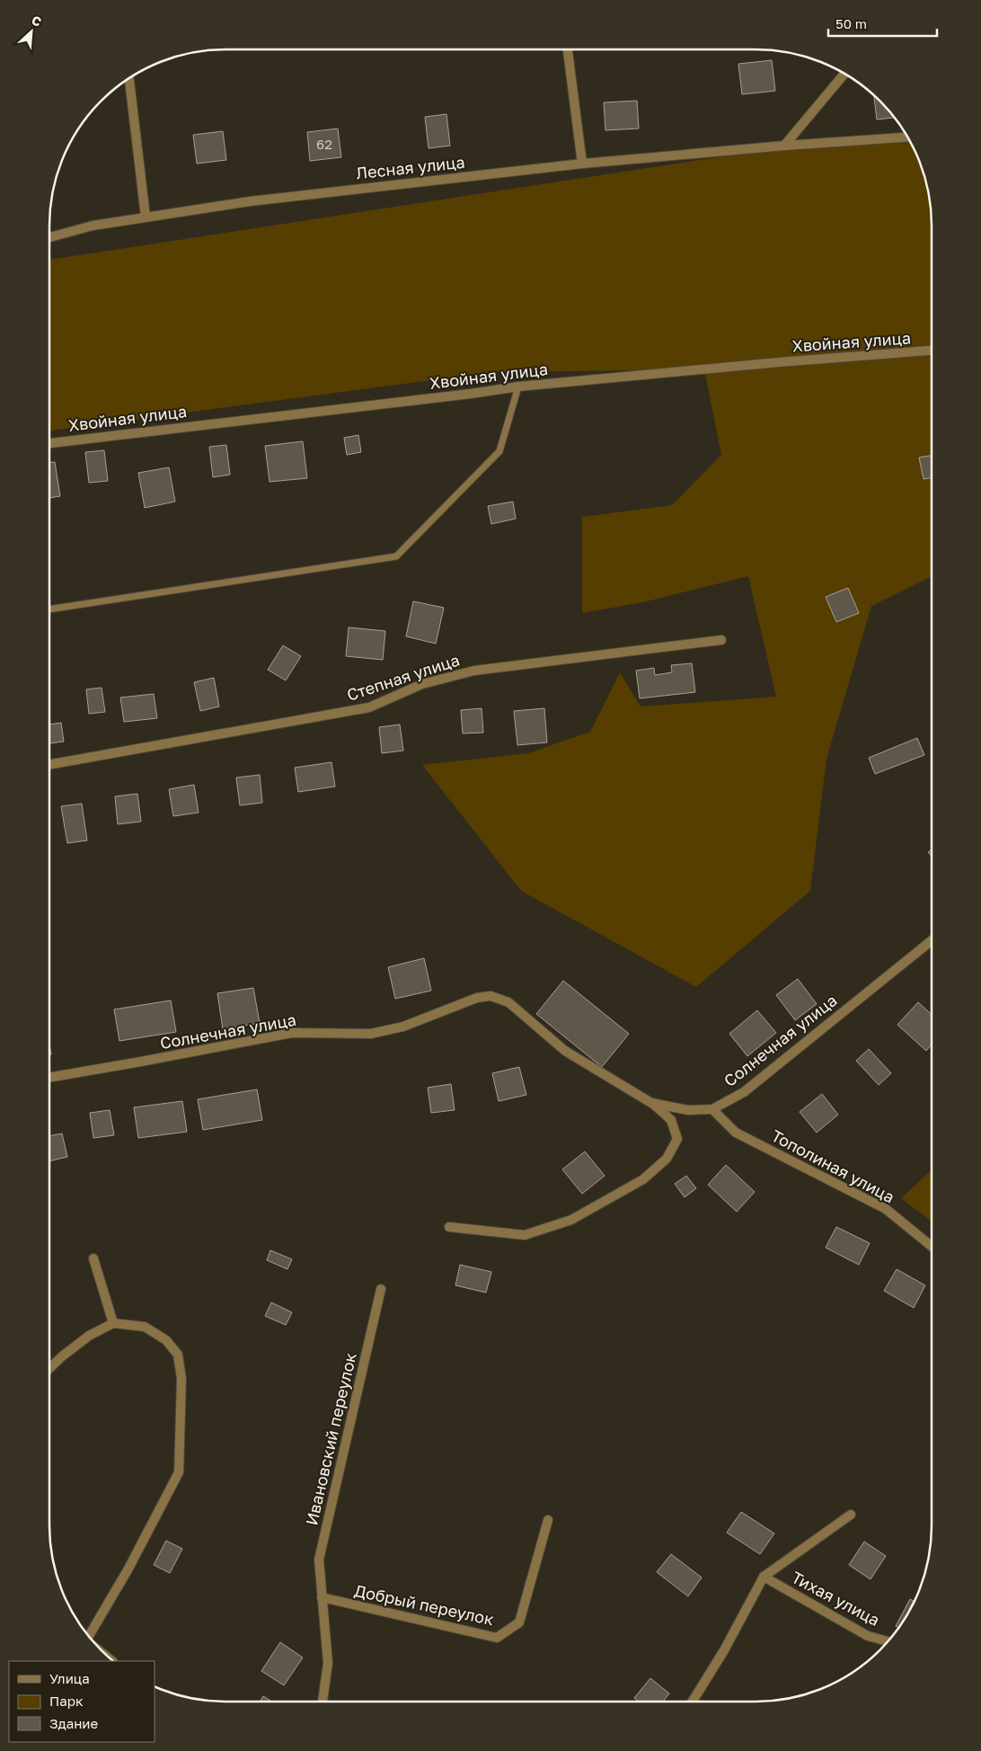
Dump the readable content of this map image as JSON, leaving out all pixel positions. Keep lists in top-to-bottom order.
{
  "streets": {
    "street": [
      "Лесная улица",
      "Хвойная улица",
      "Степная улица",
      "Солнечная улица",
      "Тополиная улица",
      "Ивановский переулок",
      "Тихая улица",
      "Добрый переулок"
    ]
  },
  "crossings": [
    ["Солнечная улица", "Тополиная улица"],
    ["Ивановский переулок", "Добрый переулок"]
  ],
  "house_numbers": ["62"],
  "legend": ["Улица", "Парк", "Здание"],
  "scale_bar": "50 m",
  "north": "top right"
}
